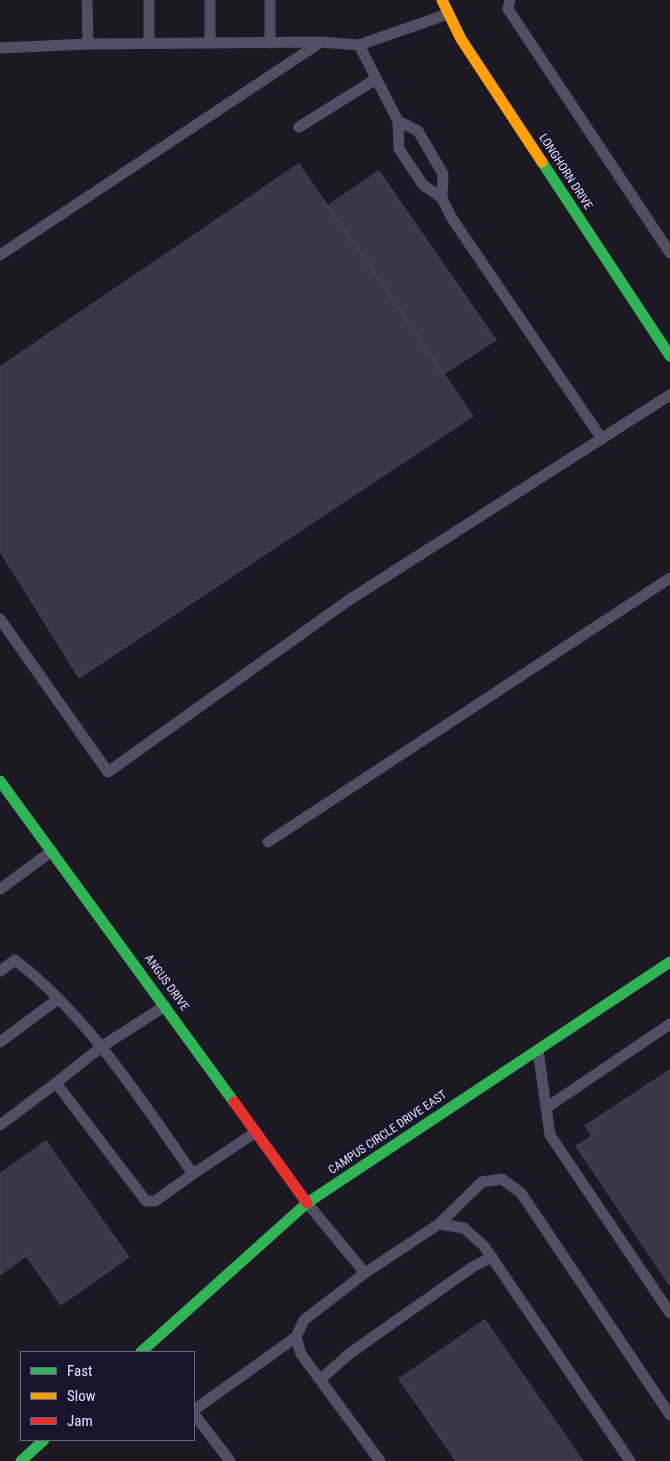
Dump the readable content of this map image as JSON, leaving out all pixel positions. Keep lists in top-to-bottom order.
{
  "streets": {
    "street": ["LONGHORN DRIVE", "ANGUS DRIVE", "CAMPUS CIRCLE DRIVE EAST"]
  },
  "crossings": [
    ["ANGUS DRIVE", "CAMPUS CIRCLE DRIVE EAST"]
  ],
  "legend": ["Fast", "Slow", "Jam"]
}
